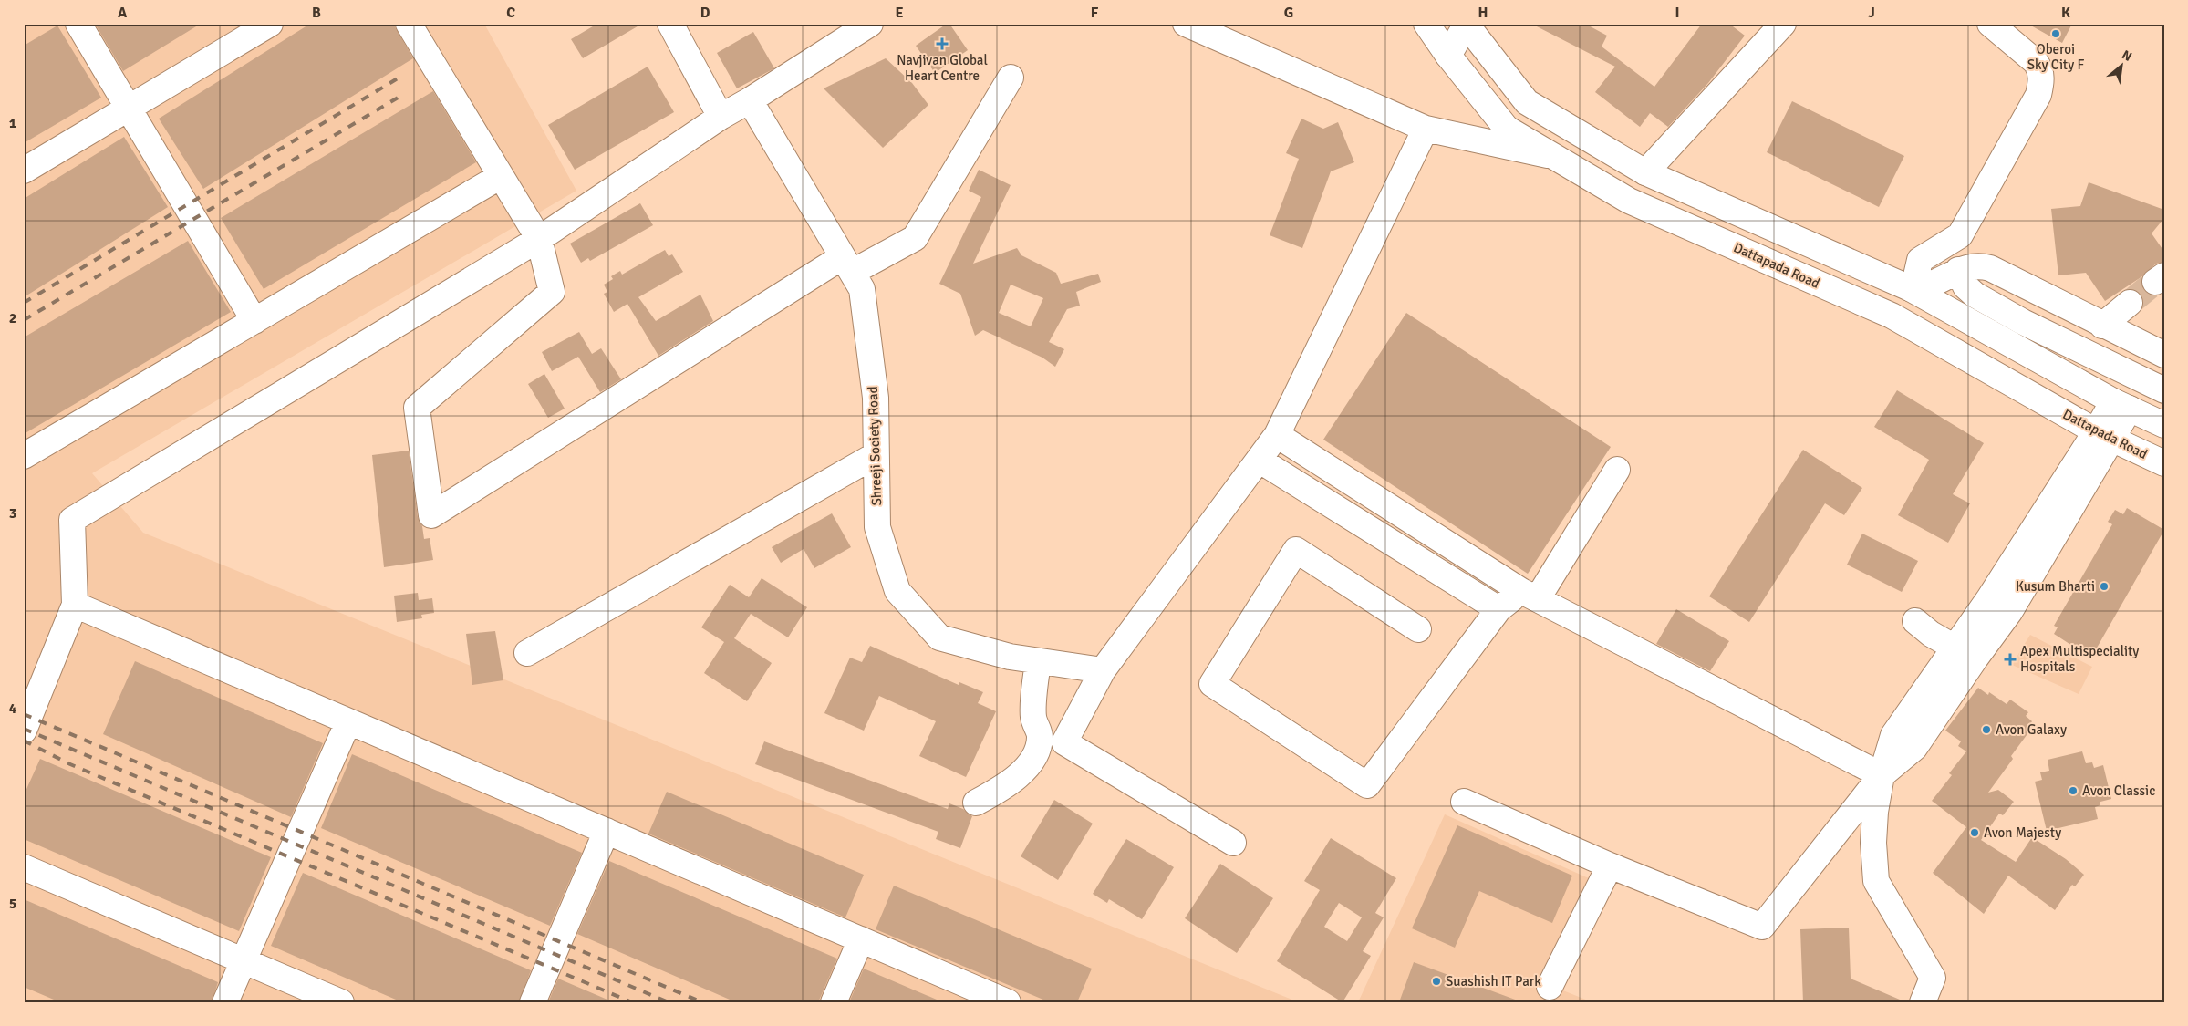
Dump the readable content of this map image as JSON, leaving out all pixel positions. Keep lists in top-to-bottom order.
{
  "streets": {
    "street": ["Dattapada Road", "Shreeji Society Road"]
  },
  "places": {
    "other": [
      "Oberoi Sky City F",
      "Kusum Bharti",
      "Avon Galaxy",
      "Avon Classic",
      "Avon Majesty",
      "Suashish IT Park"
    ],
    "health": ["Navjivan Global Heart Centre", "Apex Multispeciality Hospitals"]
  },
  "north": "top right",
  "grid": {
    "columns": [
      "A",
      "B",
      "C",
      "D",
      "E",
      "F",
      "G",
      "H",
      "I",
      "J",
      "K"
    ],
    "rows": [
      "1",
      "2",
      "3",
      "4",
      "5"
    ]
  }
}
